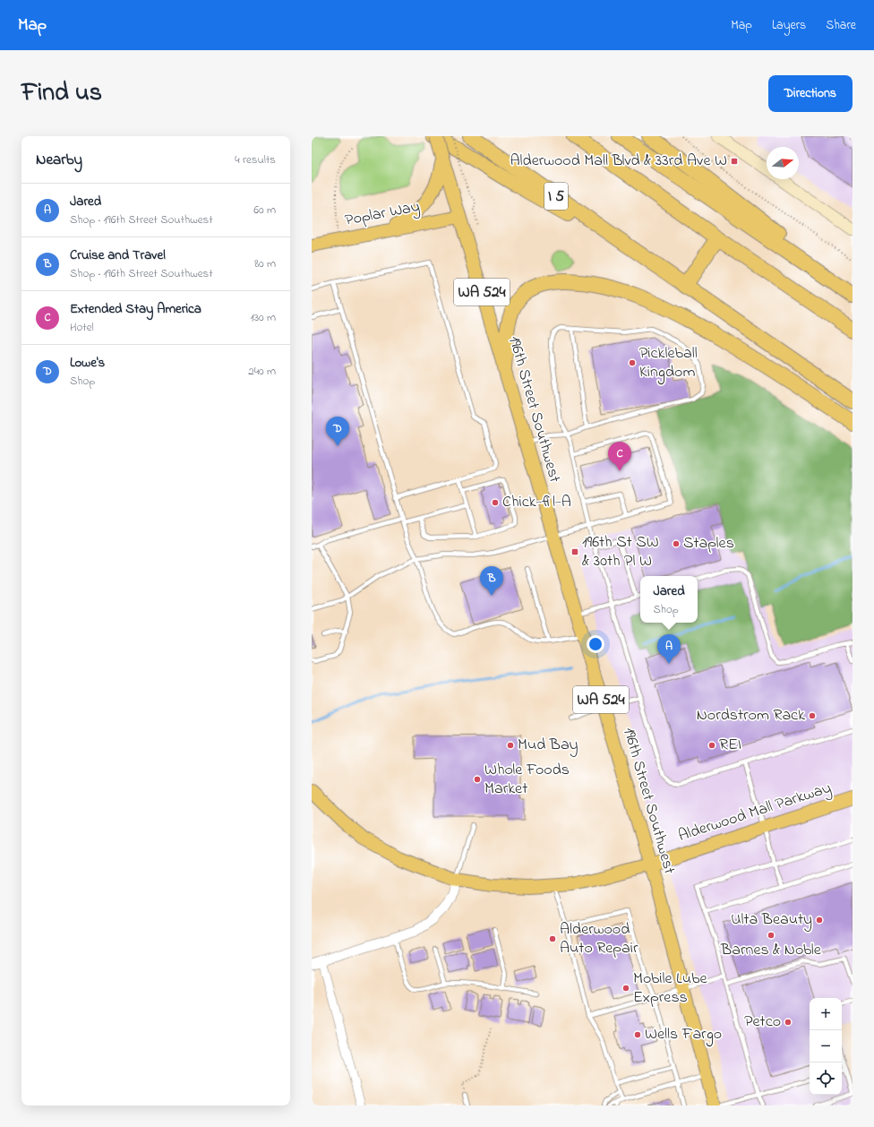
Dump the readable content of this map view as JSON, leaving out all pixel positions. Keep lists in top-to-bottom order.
{
  "streets": {
    "highway": ["I 5"],
    "main road": [
      "Poplar Way",
      "WA 524",
      "196th Street Southwest",
      "Alderwood Mall Parkway"
    ]
  },
  "crossings": [
    ["Poplar Way", "196th Street Southwest"],
    ["196th Street Southwest", "Alderwood Mall Parkway"]
  ],
  "places": {
    "transit": ["Alderwood Mall Blvd & 33rd Ave W", "196th St SW & 30th Pl W"],
    "other": [
      "Pickleball Kingdom",
      "Chick-fil-A",
      "Staples",
      "Nordstrom Rack",
      "Mud Bay",
      "REI",
      "Whole Foods Market",
      "Ulta Beauty",
      "Barnes & Noble",
      "Alderwood Auto Repair",
      "Mobile Lube Express",
      "Petco",
      "Wells Fargo"
    ]
  },
  "north": "right",
  "page": {
    "header": "Map",
    "nav": ["Map", "Layers", "Share"],
    "title": "Find us",
    "buttons": "Directions",
    "heading": ["Nearby", "4 results"],
    "list": [
      {
        "mark": "A",
        "name": "Jared",
        "note": "Shop · 196th Street Southwest",
        "value": "60 m"
      },
      {
        "mark": "B",
        "name": "Cruise and Travel",
        "note": "Shop · 196th Street Southwest",
        "value": "80 m"
      },
      {
        "mark": "C",
        "name": "Extended Stay America",
        "note": "Hotel",
        "value": "130 m"
      },
      {
        "mark": "D",
        "name": "Lowe's",
        "note": "Shop",
        "value": "240 m"
      }
    ],
    "pins": [
      "D",
      "C",
      "B",
      "A"
    ],
    "popup": ["Jared", "Shop"],
    "map_buttons": ["+", "−"]
  }
}
